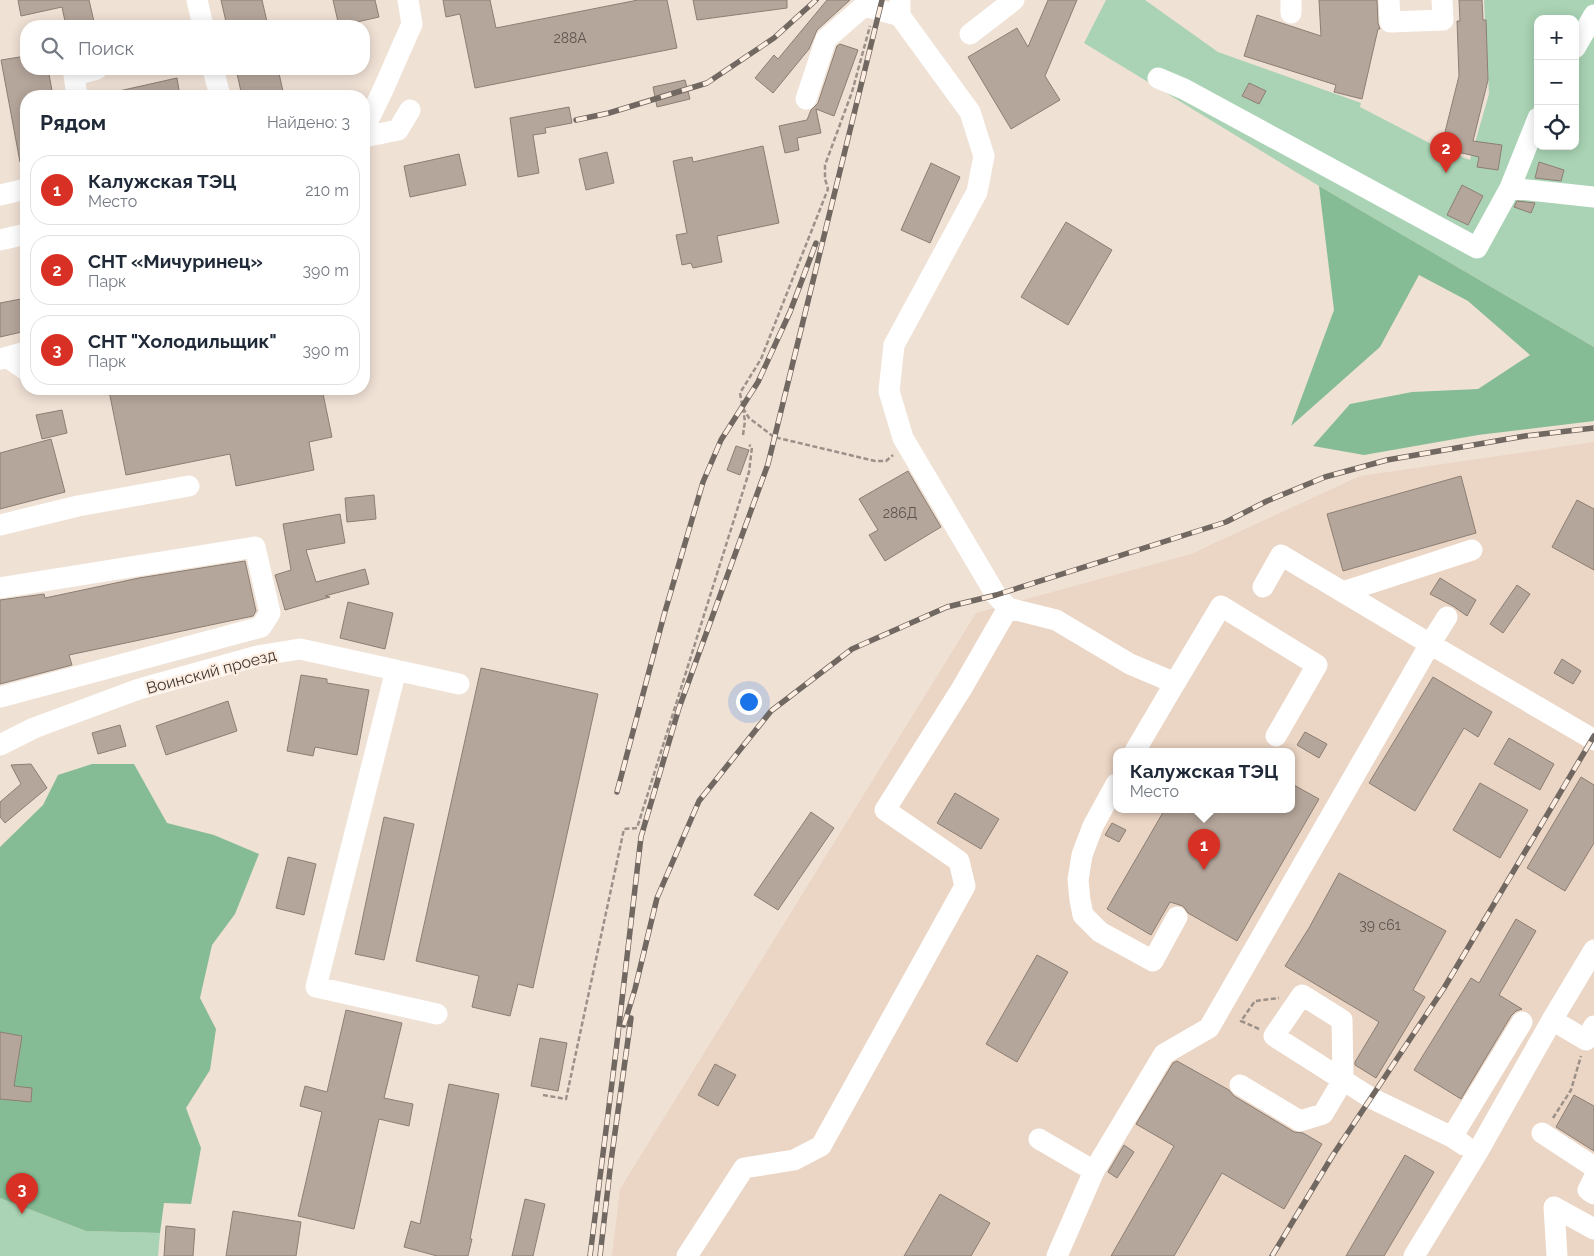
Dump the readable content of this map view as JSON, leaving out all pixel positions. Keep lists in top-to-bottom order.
{
  "streets": {
    "street": ["Воинский проезд"]
  },
  "house_numbers": ["288А", "286Д", "39 с61"],
  "page": {
    "map_buttons": ["+", "−"],
    "search": "Поиск",
    "heading": ["Рядом", "Найдено: 3"],
    "pins": ["2", "1", "3"],
    "list": [
      {
        "mark": "1",
        "name": "Калужская ТЭЦ",
        "note": "Место",
        "value": "210 m"
      },
      {
        "mark": "2",
        "name": "СНТ «Мичуринец»",
        "note": "Парк",
        "value": "390 m"
      },
      {
        "mark": "3",
        "name": "СНТ \"Холодильщик\"",
        "note": "Парк",
        "value": "390 m"
      }
    ],
    "popup": ["Калужская ТЭЦ", "Место"]
  }
}
